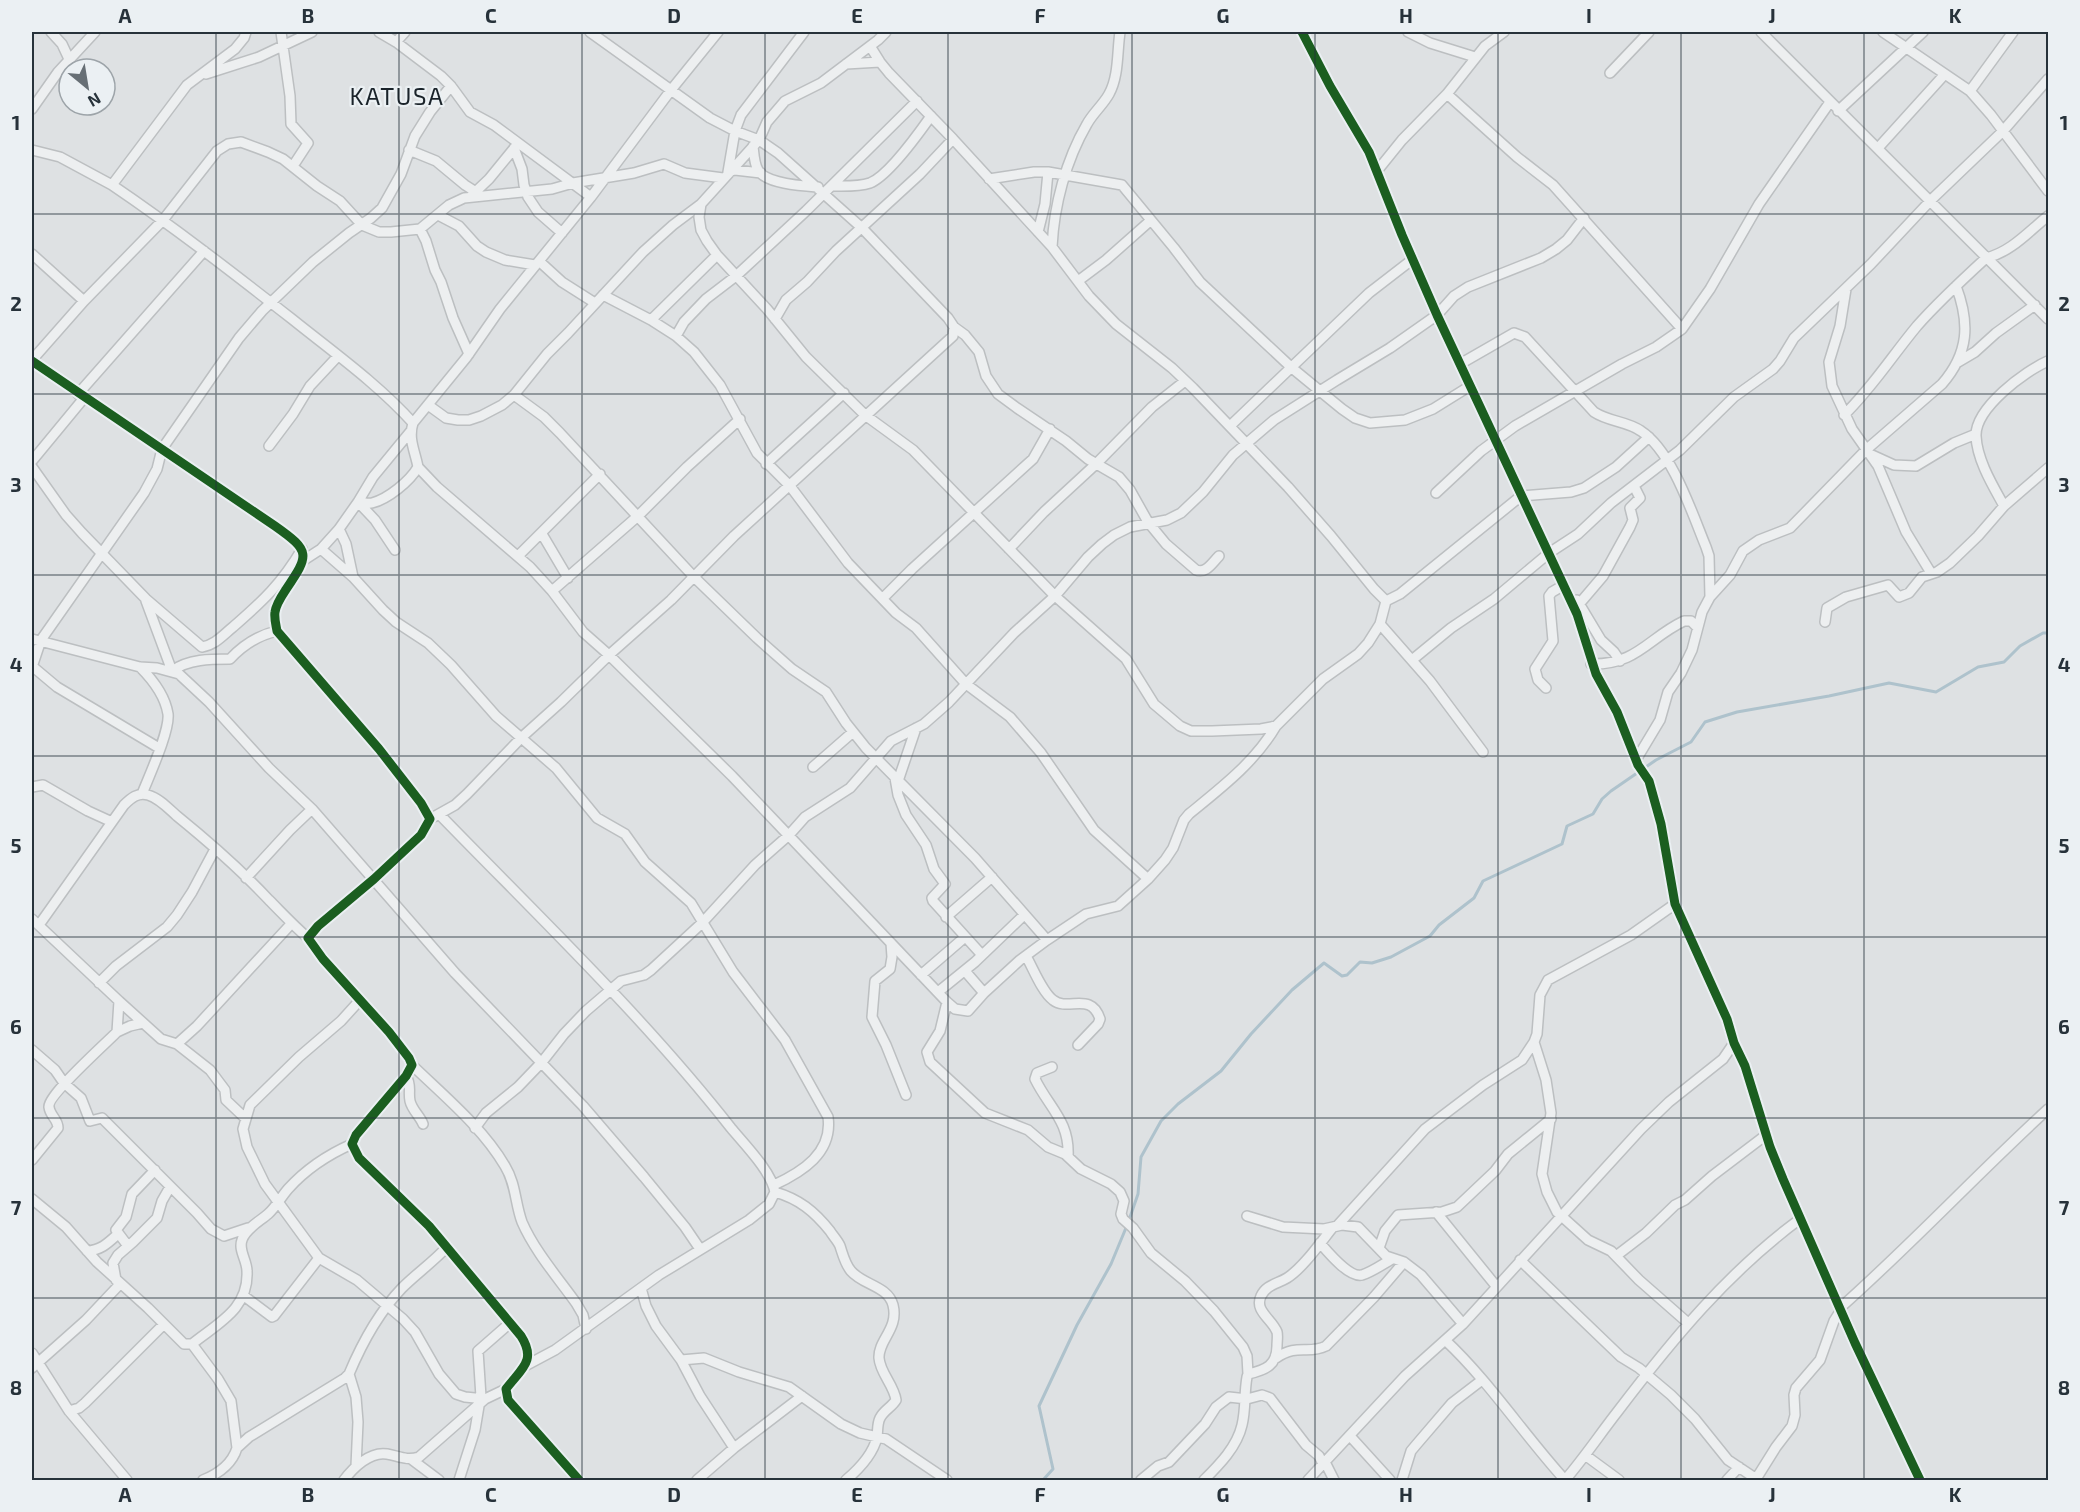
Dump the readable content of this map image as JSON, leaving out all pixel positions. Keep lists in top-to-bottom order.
{
  "districts": ["KATUSA"],
  "north": "bottom right",
  "grid": {
    "columns": [
      "A",
      "B",
      "C",
      "D",
      "E",
      "F",
      "G",
      "H",
      "I",
      "J",
      "K"
    ],
    "rows": [
      "1",
      "2",
      "3",
      "4",
      "5",
      "6",
      "7",
      "8"
    ]
  }
}
